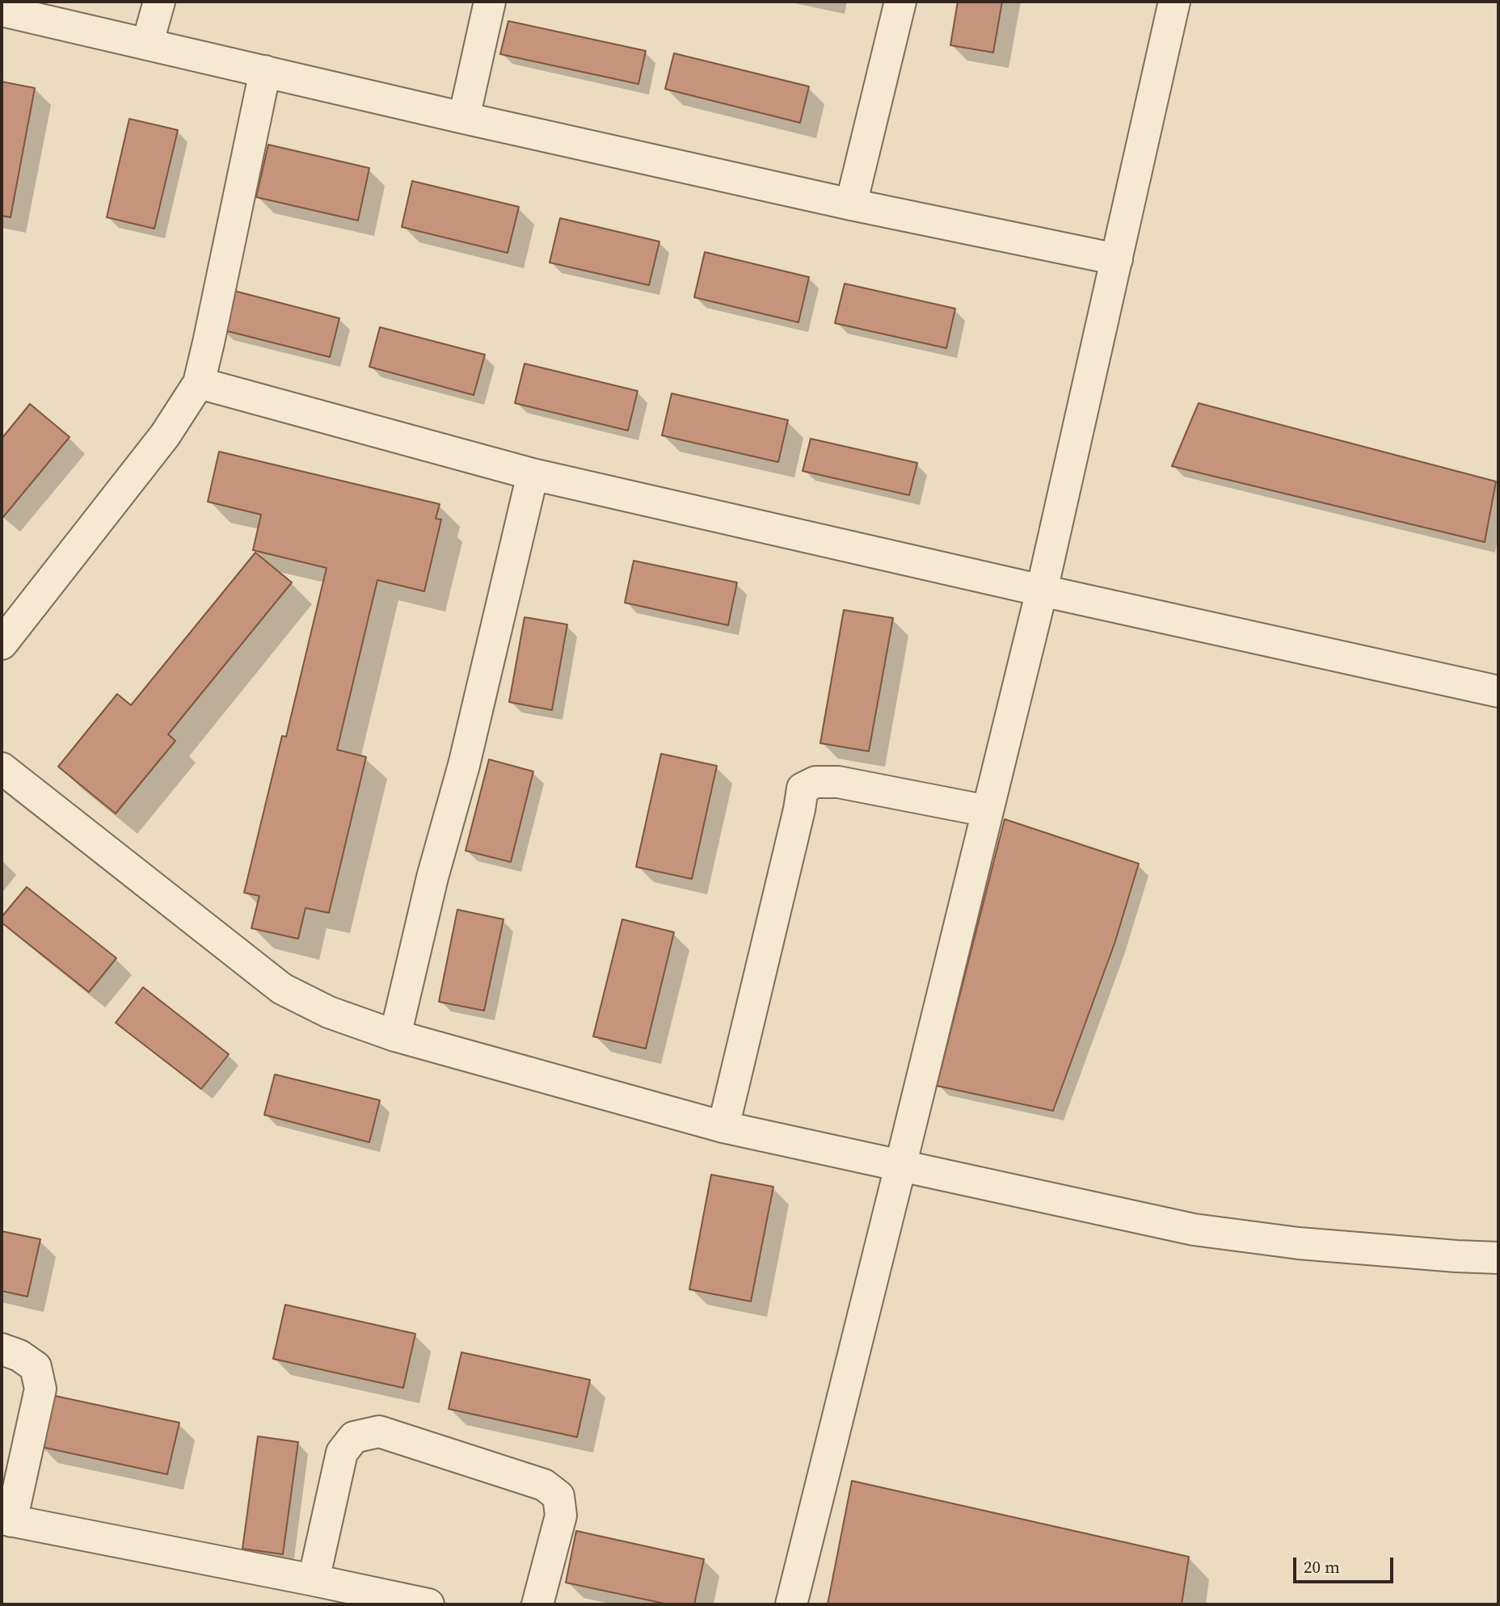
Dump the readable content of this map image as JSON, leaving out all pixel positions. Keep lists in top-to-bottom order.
{
  "scale_bar": "20 m"
}
